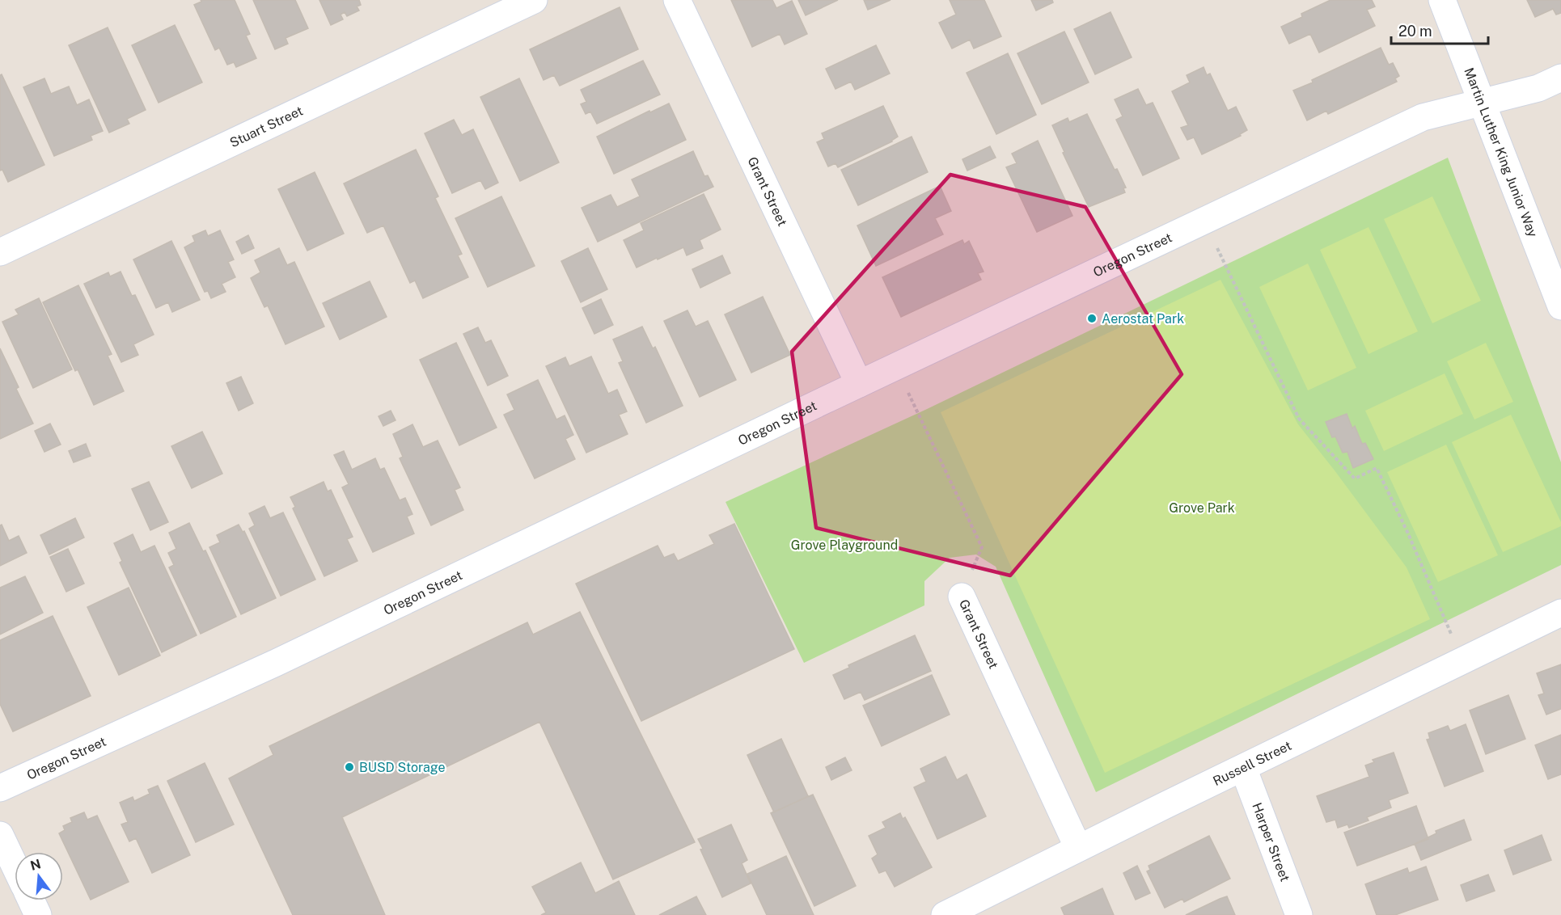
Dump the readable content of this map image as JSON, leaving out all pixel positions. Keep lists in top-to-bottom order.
{
  "streets": {
    "street": [
      "Stuart Street",
      "Martin Luther King Junior Way",
      "Grant Street",
      "Oregon Street",
      "Russell Street",
      "Harper Street"
    ]
  },
  "crossings": [
    ["Martin Luther King Junior Way", "Oregon Street"],
    ["Grant Street", "Oregon Street"],
    ["Grant Street", "Russell Street"],
    ["Russell Street", "Harper Street"]
  ],
  "parks": ["Grove Park", "Grove Playground"],
  "places": ["Aerostat Park", "BUSD Storage"],
  "scale_bar": "20 m",
  "north": "top"
}
